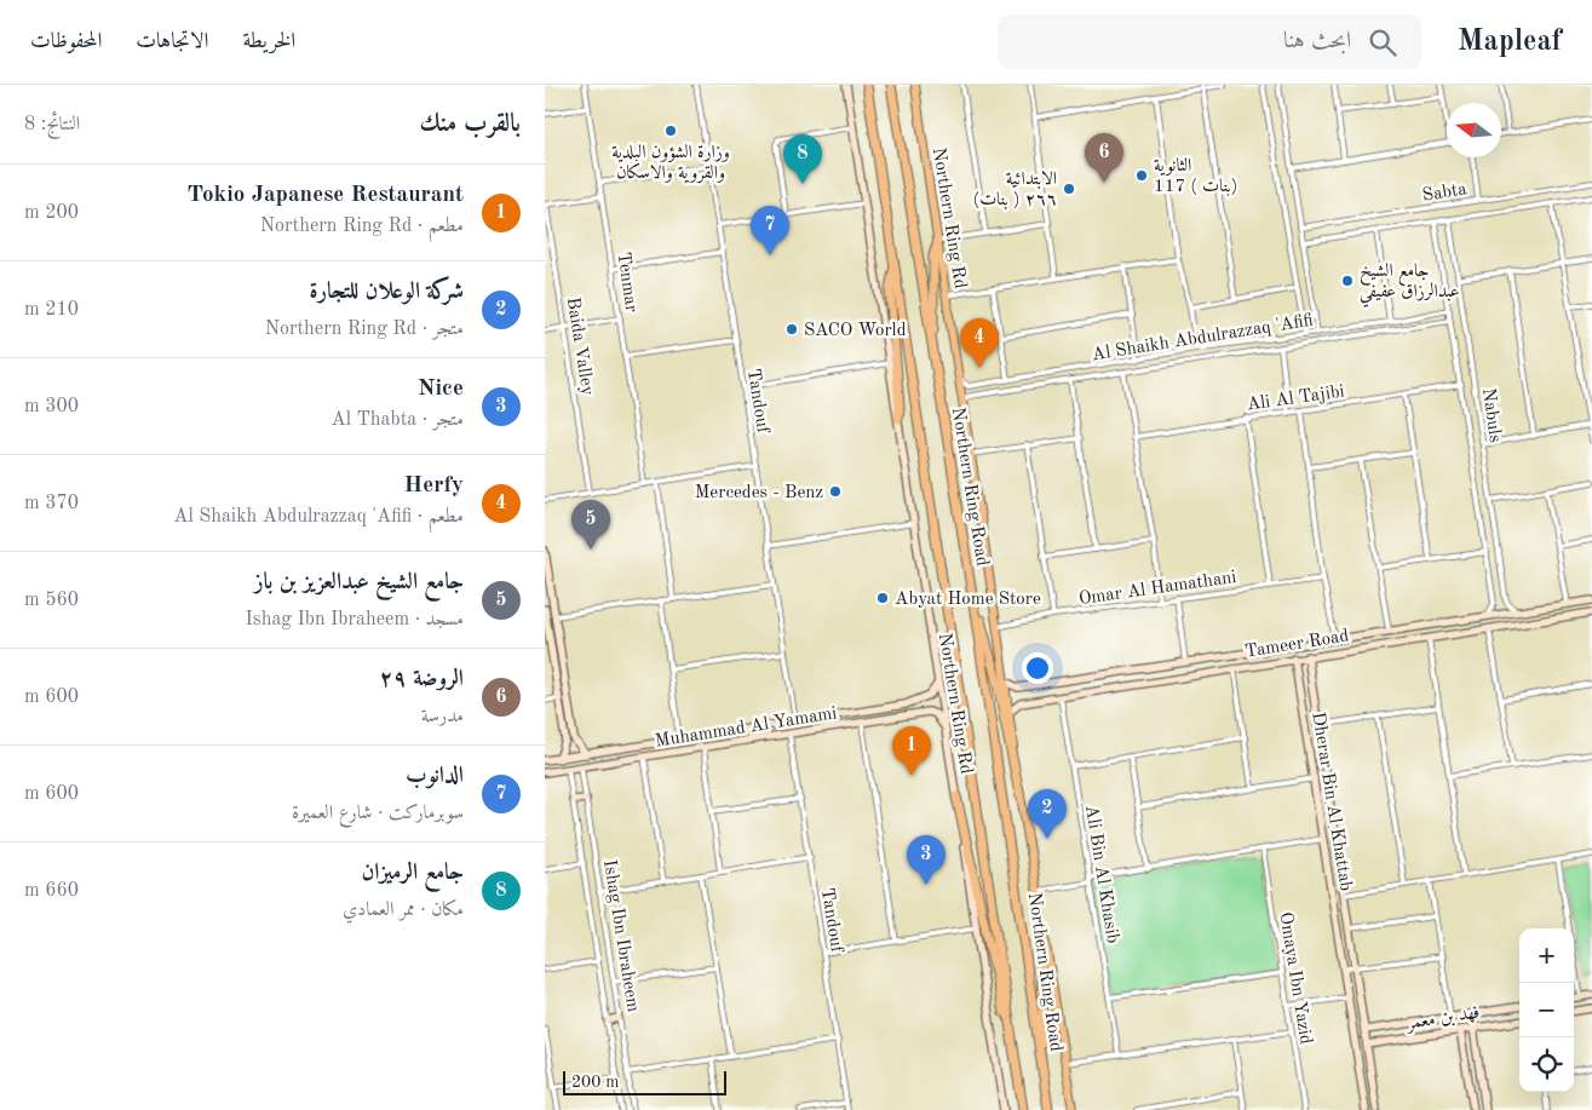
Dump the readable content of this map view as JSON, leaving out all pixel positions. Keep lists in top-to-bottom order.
{
  "streets": {
    "highway": ["Northern Ring Road"],
    "main road": ["Northern Ring Rd"],
    "street": [
      "Sabta",
      "Tenmar",
      "Al Shaikh Abdulrazzaq 'Afifi",
      "Baida Valley",
      "Ali Al Tajibi",
      "Tandouf",
      "Nabuls",
      "Omar Al Hamathani",
      "Tameer Road",
      "Muhammad Al Yamami",
      "Dherar Bin Al Khattab",
      "Ali Bin Al Khasib",
      "Ishag Ibn Ibraheem",
      "Omaya Ibn Yazid",
      "فهد بن معمر"
    ]
  },
  "crossings": [
    ["Sabta", "Nabuls"],
    ["Northern Ring Rd", "Al Shaikh Abdulrazzaq 'Afifi"],
    ["Northern Ring Rd", "Omar Al Hamathani"],
    ["Northern Ring Rd", "Muhammad Al Yamami"],
    ["Al Shaikh Abdulrazzaq 'Afifi", "Nabuls"],
    ["Ali Al Tajibi", "Nabuls"],
    ["Tandouf", "Muhammad Al Yamami"],
    ["Tameer Road", "Dherar Bin Al Khattab"],
    ["Tameer Road", "Ali Bin Al Khasib"],
    ["Muhammad Al Yamami", "Ishag Ibn Ibraheem"],
    ["Dherar Bin Al Khattab", "فهد بن معمر"]
  ],
  "places": [
    "وزارة الشؤون البلدية والقروية والاسكان",
    "الثانوية 117 ( بنات)",
    "الابتدائية ٢٦٦ ( بنات)",
    "جامع الشيخ عبدالرزاق عفيفي",
    "SACO World",
    "Mercedes - Benz",
    "Abyat Home Store"
  ],
  "scale_bar": "200 m",
  "north": "left",
  "page": {
    "header": "Mapleaf",
    "search": "ابحث هنا",
    "nav": ["الخريطة", "الاتجاهات", "المحفوظات"],
    "heading": ["بالقرب منك", "النتائج: 8"],
    "pins": [
      "6",
      "8",
      "7",
      "4",
      "5",
      "1",
      "2",
      "3"
    ],
    "list": [
      {
        "mark": "1",
        "name": "Tokio Japanese Restaurant",
        "note": "مطعم · Northern Ring Rd",
        "value": "200 m"
      },
      {
        "mark": "2",
        "name": "شركة الوعلان للتجارة",
        "note": "متجر · Northern Ring Rd",
        "value": "210 m"
      },
      {
        "mark": "3",
        "name": "Nice",
        "note": "متجر · Al Thabta",
        "value": "300 m"
      },
      {
        "mark": "4",
        "name": "Herfy",
        "note": "مطعم · Al Shaikh Abdulrazzaq 'Afifi",
        "value": "370 m"
      },
      {
        "mark": "5",
        "name": "جامع الشيخ عبدالعزيز بن باز",
        "note": "مسجد · Ishag Ibn Ibraheem",
        "value": "560 m"
      },
      {
        "mark": "6",
        "name": "الروضة ٢٩",
        "note": "مدرسة",
        "value": "600 m"
      },
      {
        "mark": "7",
        "name": "الدانوب",
        "note": "سوبرماركت · شارع العميرة",
        "value": "600 m"
      },
      {
        "mark": "8",
        "name": "جامع الرميزان",
        "note": "مكان · ممر العمادي",
        "value": "660 m"
      }
    ],
    "map_buttons": ["+", "−"],
    "scale": "200 m"
  }
}
